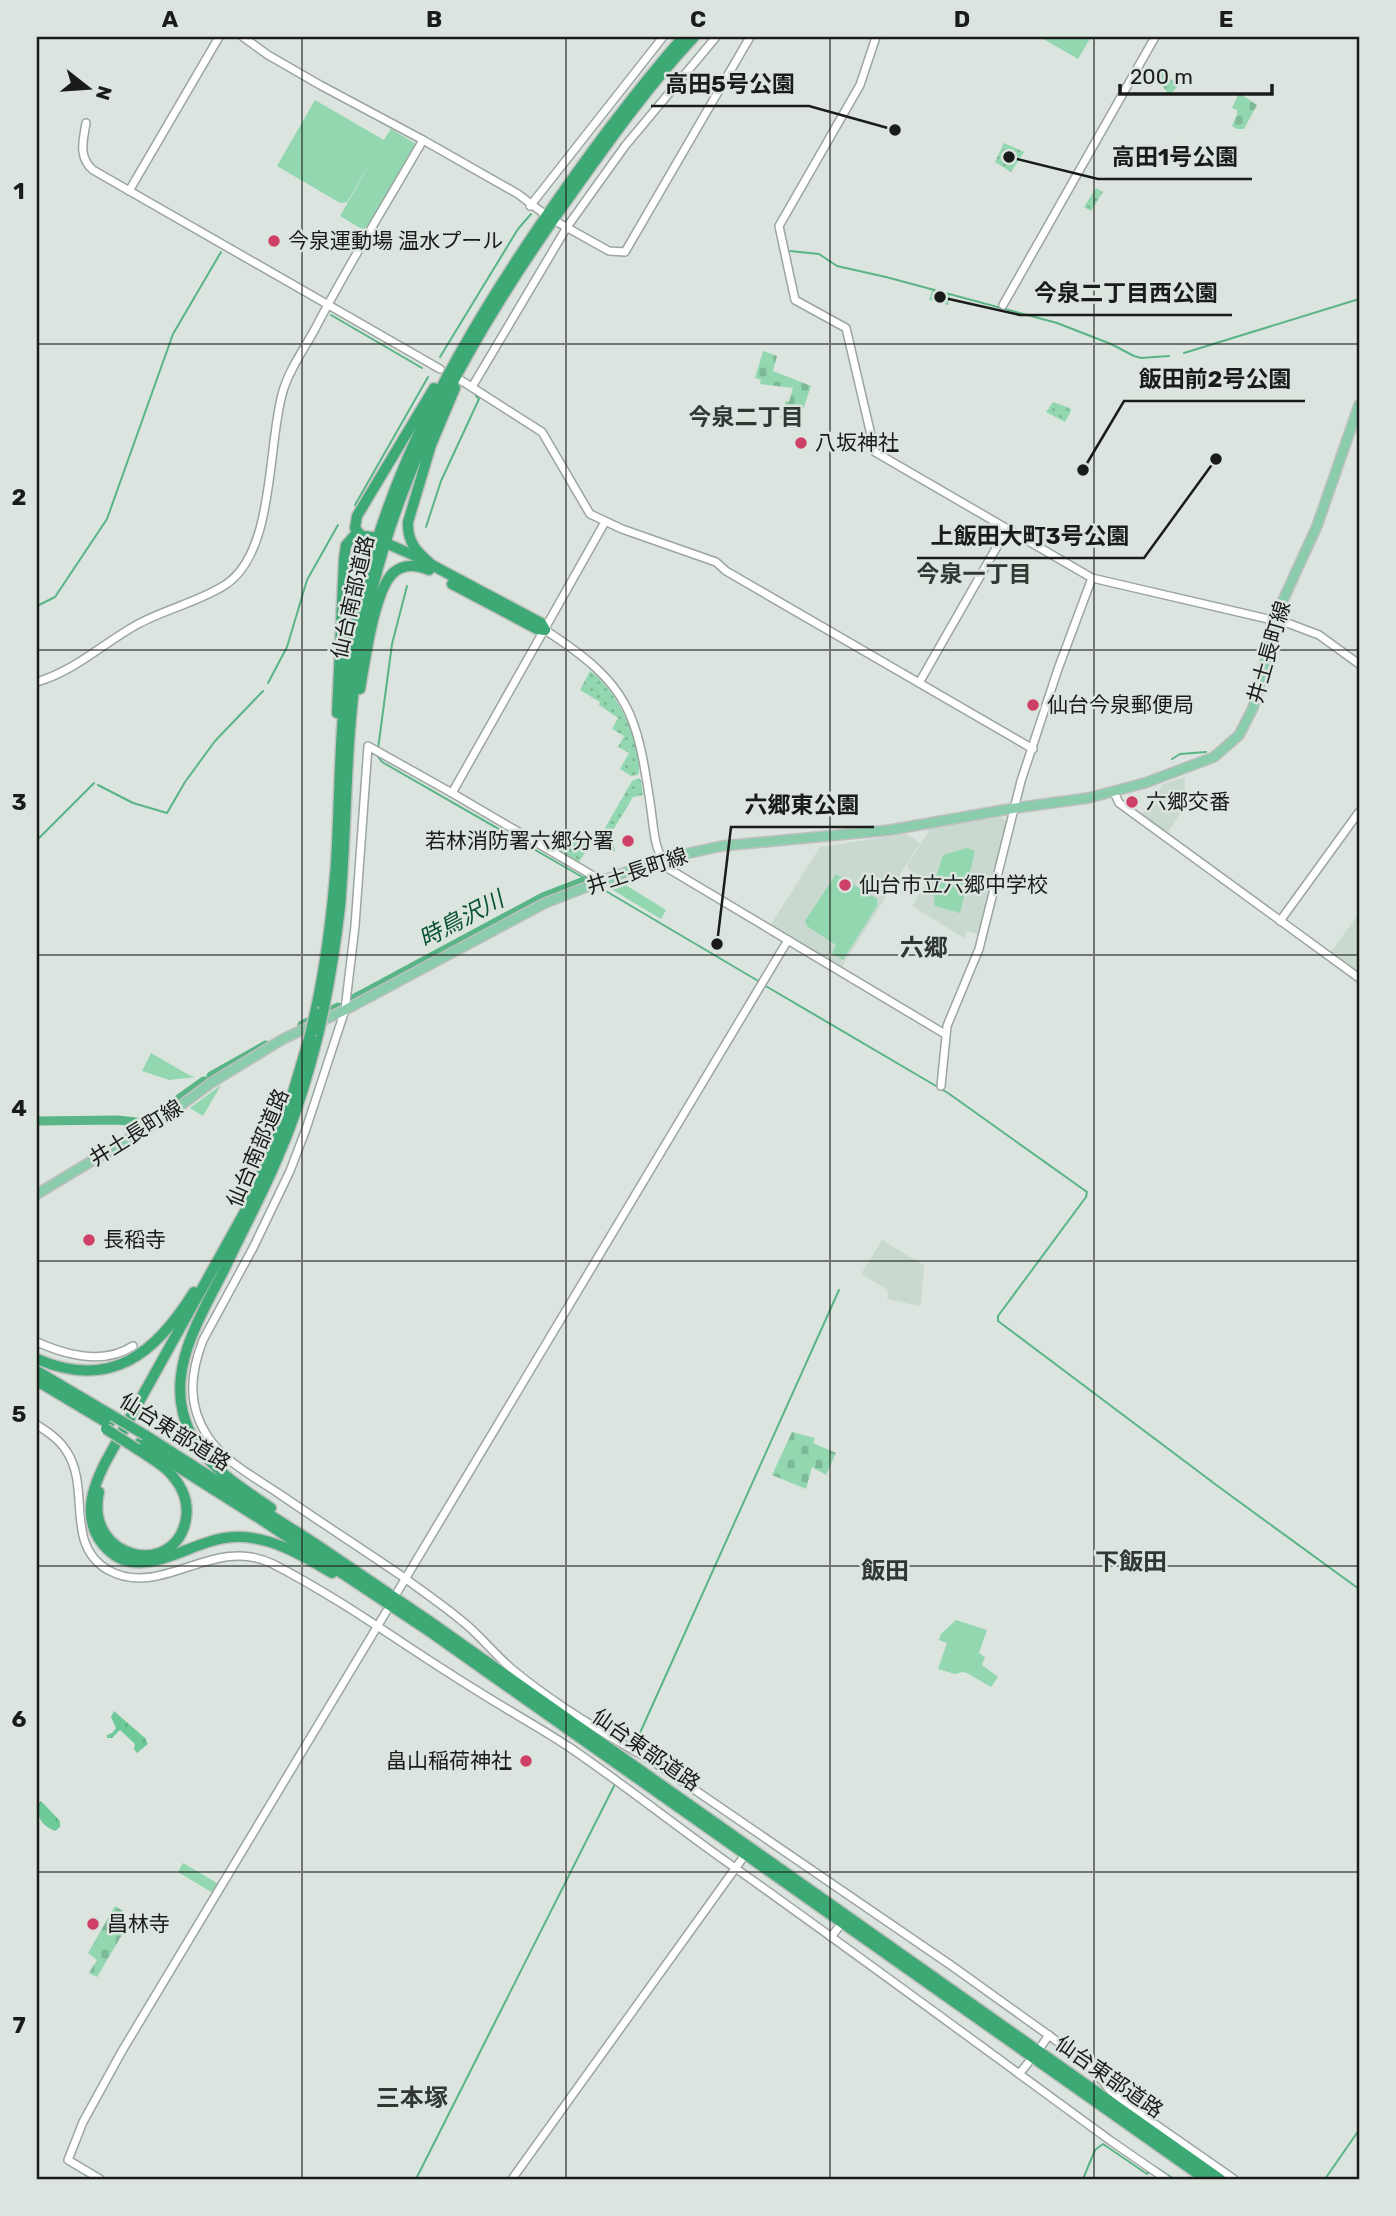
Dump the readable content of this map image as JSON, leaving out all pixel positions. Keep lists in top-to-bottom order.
{
  "streets": {
    "highway": ["仙台南部道路", "仙台東部道路"],
    "main road": ["井土長町線"]
  },
  "districts": [
    "今泉二丁目",
    "今泉一丁目",
    "六郷",
    "下飯田",
    "飯田",
    "三本塚"
  ],
  "water": ["時鳥沢川"],
  "places": [
    "高田5号公園",
    "高田1号公園",
    "今泉運動場 温水プール",
    "今泉二丁目西公園",
    "八坂神社",
    "上飯田大町3号公園",
    "飯田前2号公園",
    "仙台今泉郵便局",
    "六郷交番",
    "若林消防署六郷分署",
    "仙台市立六郷中学校",
    "六郷東公園",
    "長稻寺",
    "畠山稲荷神社",
    "昌林寺"
  ],
  "scale_bar": "200 m",
  "north": "right",
  "grid": {
    "columns": [
      "A",
      "B",
      "C",
      "D",
      "E"
    ],
    "rows": [
      "1",
      "2",
      "3",
      "4",
      "5",
      "6",
      "7"
    ]
  }
}
